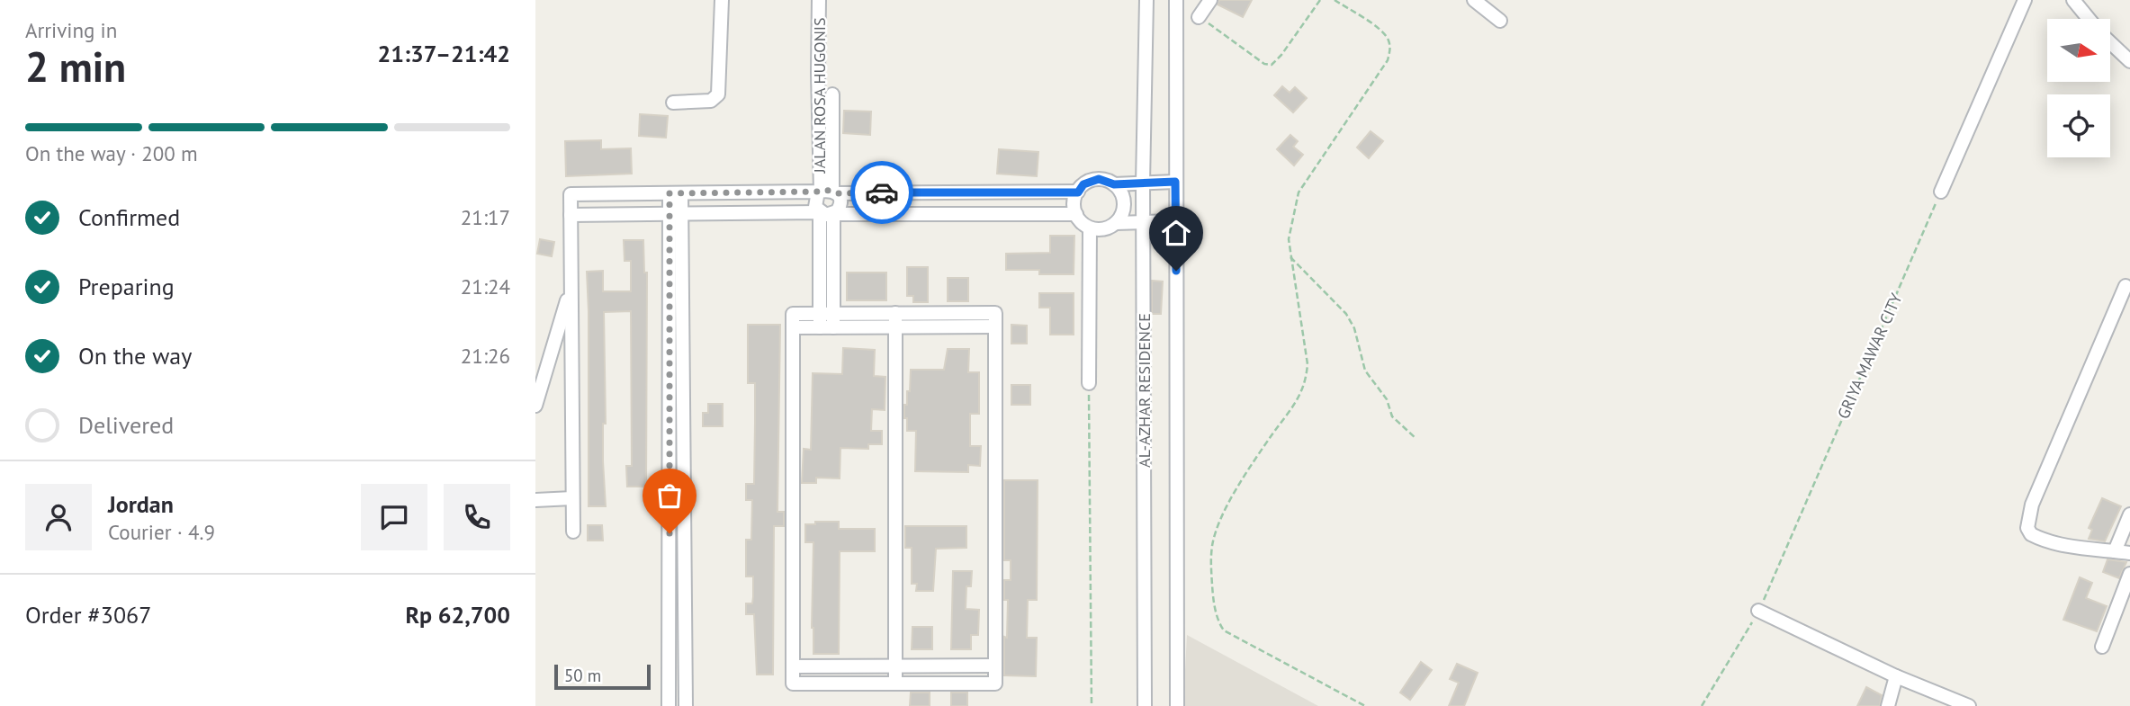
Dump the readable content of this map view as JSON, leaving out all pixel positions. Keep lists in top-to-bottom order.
{
  "streets": {
    "street": ["JALAN ROSA HUGONIS", "AL-AZHAR RESIDENCE"],
    "path": ["GRIYA MAWAR CITY"]
  },
  "scale_bar": "50 m",
  "north": "right",
  "page": {
    "heading": ["2 min", "Arriving in", "21:37–21:42"],
    "panel": [
      "Jordan",
      "Courier · 4.9",
      "Order #3067",
      "Rp 62,700"
    ],
    "bar": "On the way · 200 m",
    "list": [
      ["Confirmed", "21:17"],
      ["Preparing", "21:24"],
      ["On the way", "21:26"],
      "Delivered"
    ],
    "scale": "50 m"
  }
}
